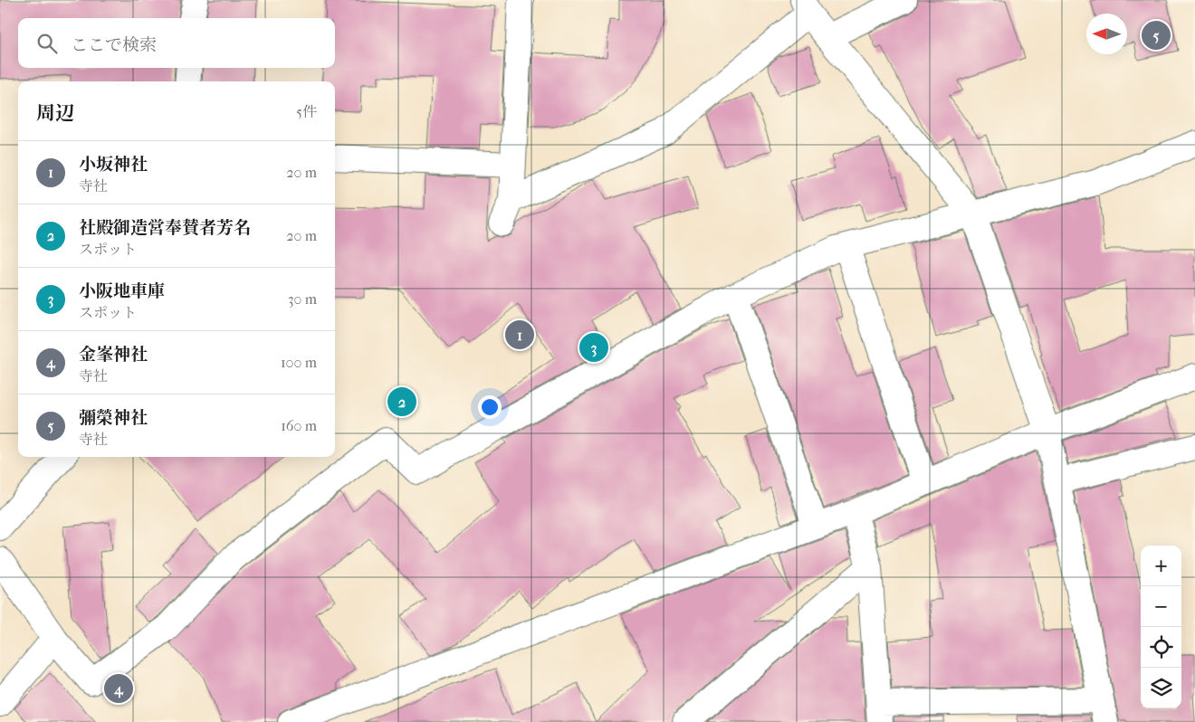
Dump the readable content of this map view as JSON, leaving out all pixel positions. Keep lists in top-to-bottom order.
{
  "north": "left",
  "page": {
    "search": "ここで検索",
    "pins": [
      "5",
      "1",
      "3",
      "2",
      "4"
    ],
    "heading": ["周辺", "5件"],
    "list": [
      {
        "mark": "1",
        "name": "小坂神社",
        "note": "寺社",
        "value": "20 m"
      },
      {
        "mark": "2",
        "name": "社殿御造営奉賛者芳名",
        "note": "スポット",
        "value": "20 m"
      },
      {
        "mark": "3",
        "name": "小阪地車庫",
        "note": "スポット",
        "value": "30 m"
      },
      {
        "mark": "4",
        "name": "金峯神社",
        "note": "寺社",
        "value": "100 m"
      },
      {
        "mark": "5",
        "name": "彌榮神社",
        "note": "寺社",
        "value": "160 m"
      }
    ],
    "map_buttons": ["+", "−"]
  }
}
